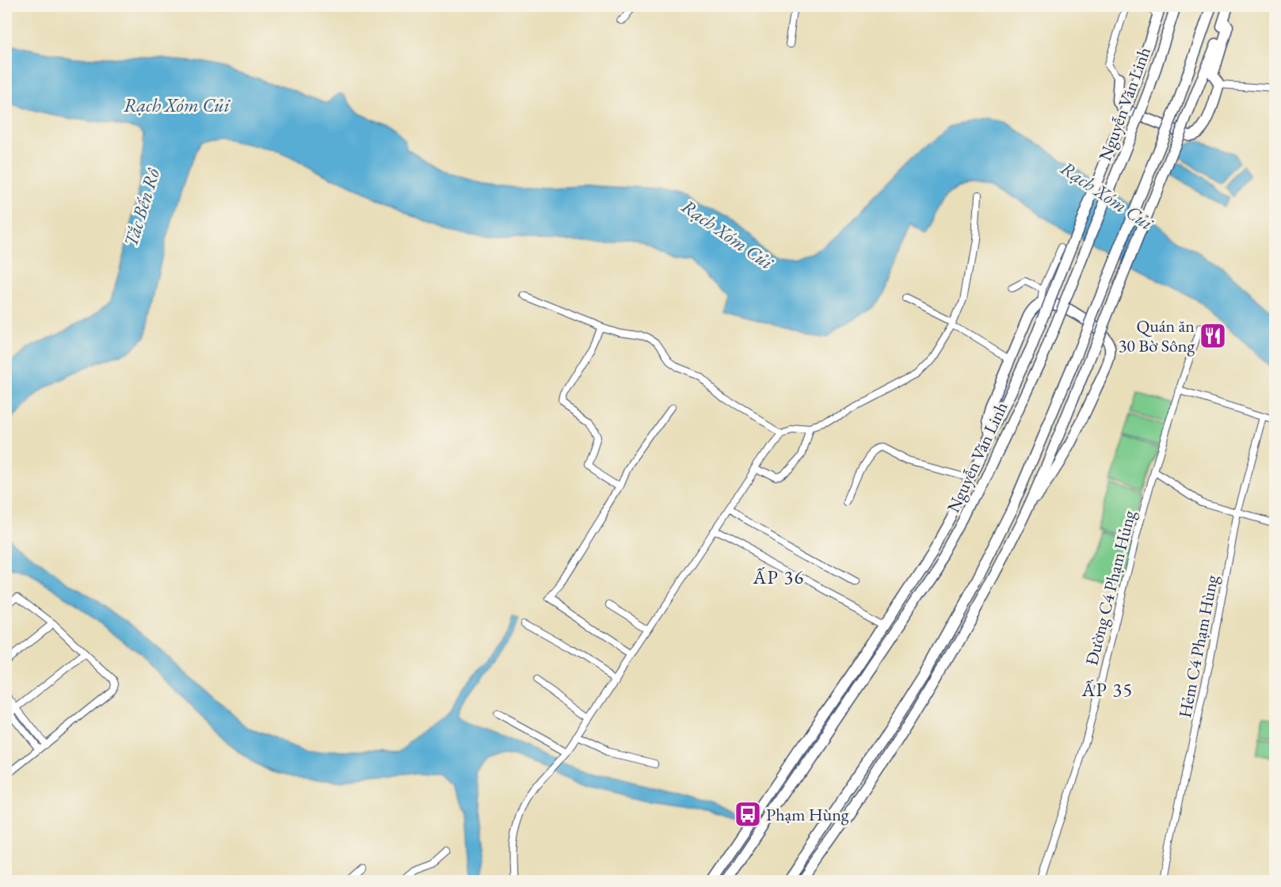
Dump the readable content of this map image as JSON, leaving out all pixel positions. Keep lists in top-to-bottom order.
{
  "streets": {
    "main road": ["Nguyễn Văn Linh"],
    "street": ["Đường C4 Phạm Hủng", "Hẻm C4 Phạm Hùng"]
  },
  "districts": ["ẤP 36", "ẤP 35"],
  "water": ["Rạch Xóm Củi", "Tắc Bến Rô"],
  "places": {
    "restaurant": ["Quán ăn 30 Bờ Sông"],
    "bus stop": ["Phạm Hùng"]
  }
}
